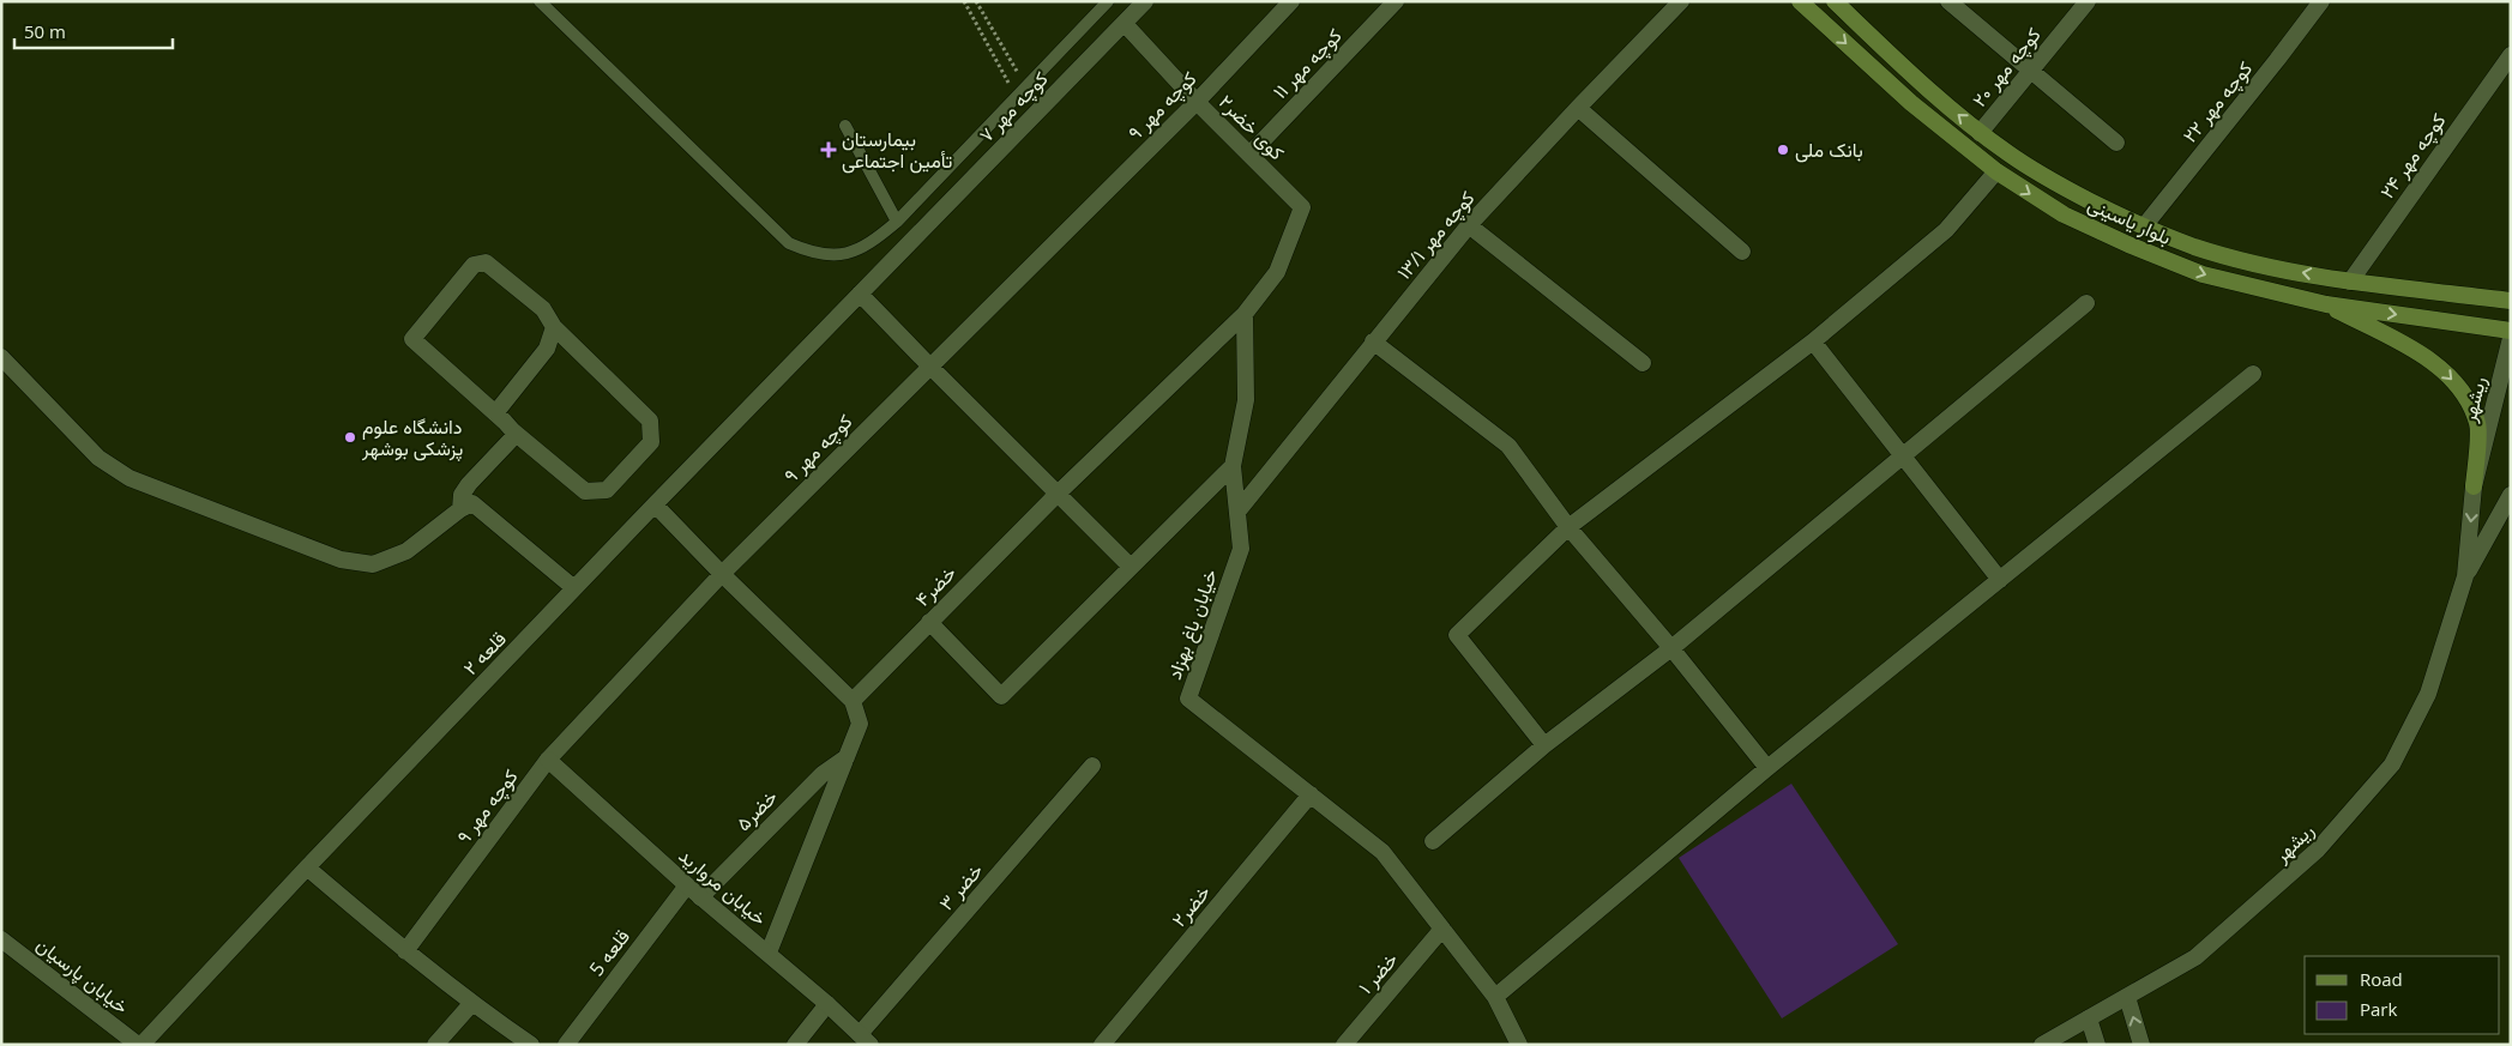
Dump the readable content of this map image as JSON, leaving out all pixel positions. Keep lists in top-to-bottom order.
{
  "streets": {
    "main road": ["بلوار یاسینی"],
    "street": [
      "کوچه مهر ۱۱",
      "کوچه مهر ۲۰",
      "کوچه مهر ۲۲",
      "کوچه مهر ۹",
      "کوچه مهر ۷",
      "کوی خضر۲",
      "کوچه مهر ۲۴",
      "کوچه مهر ۱۳/۱",
      "ریشهر",
      "خضر۴",
      "خیابان باغ بهزاد",
      "قلعه ۲",
      "خضر۵",
      "خیابان مروارید",
      "خضر ۳",
      "خضر۲",
      "قلعه 5",
      "خضر ۱",
      "خیابان پارسیان"
    ]
  },
  "crossings": [
    ["کوچه مهر ۱۱", "کوی خضر۲"],
    ["کوچه مهر ۲۰", "بلوار یاسینی"],
    ["کوچه مهر ۲۲", "بلوار یاسینی"],
    ["کوچه مهر ۹", "کوی خضر۲"],
    ["کوچه مهر ۹", "خیابان مروارید"],
    ["کوچه مهر ۷", "کوی خضر۲"],
    ["کوچه مهر ۷", "قلعه ۲"],
    ["کوی خضر۲", "خضر۴"],
    ["کوی خضر۲", "خیابان باغ بهزاد"],
    ["کوچه مهر ۲۴", "بلوار یاسینی"],
    ["کوچه مهر ۱۳/۱", "خیابان باغ بهزاد"],
    ["خضر۴", "خیابان باغ بهزاد"],
    ["خیابان باغ بهزاد", "خضر۲"],
    ["خیابان باغ بهزاد", "خضر ۱"],
    ["قلعه ۲", "خیابان پارسیان"],
    ["خضر۵", "خیابان مروارید"],
    ["خیابان مروارید", "خضر ۳"],
    ["خیابان مروارید", "قلعه 5"]
  ],
  "places": {
    "health": ["بیمارستان تأمین اجتماعی"],
    "other": ["بانک ملی", "دانشگاه علوم پزشکی بوشهر"]
  },
  "legend": ["Road", "Park"],
  "scale_bar": "50 m"
}
